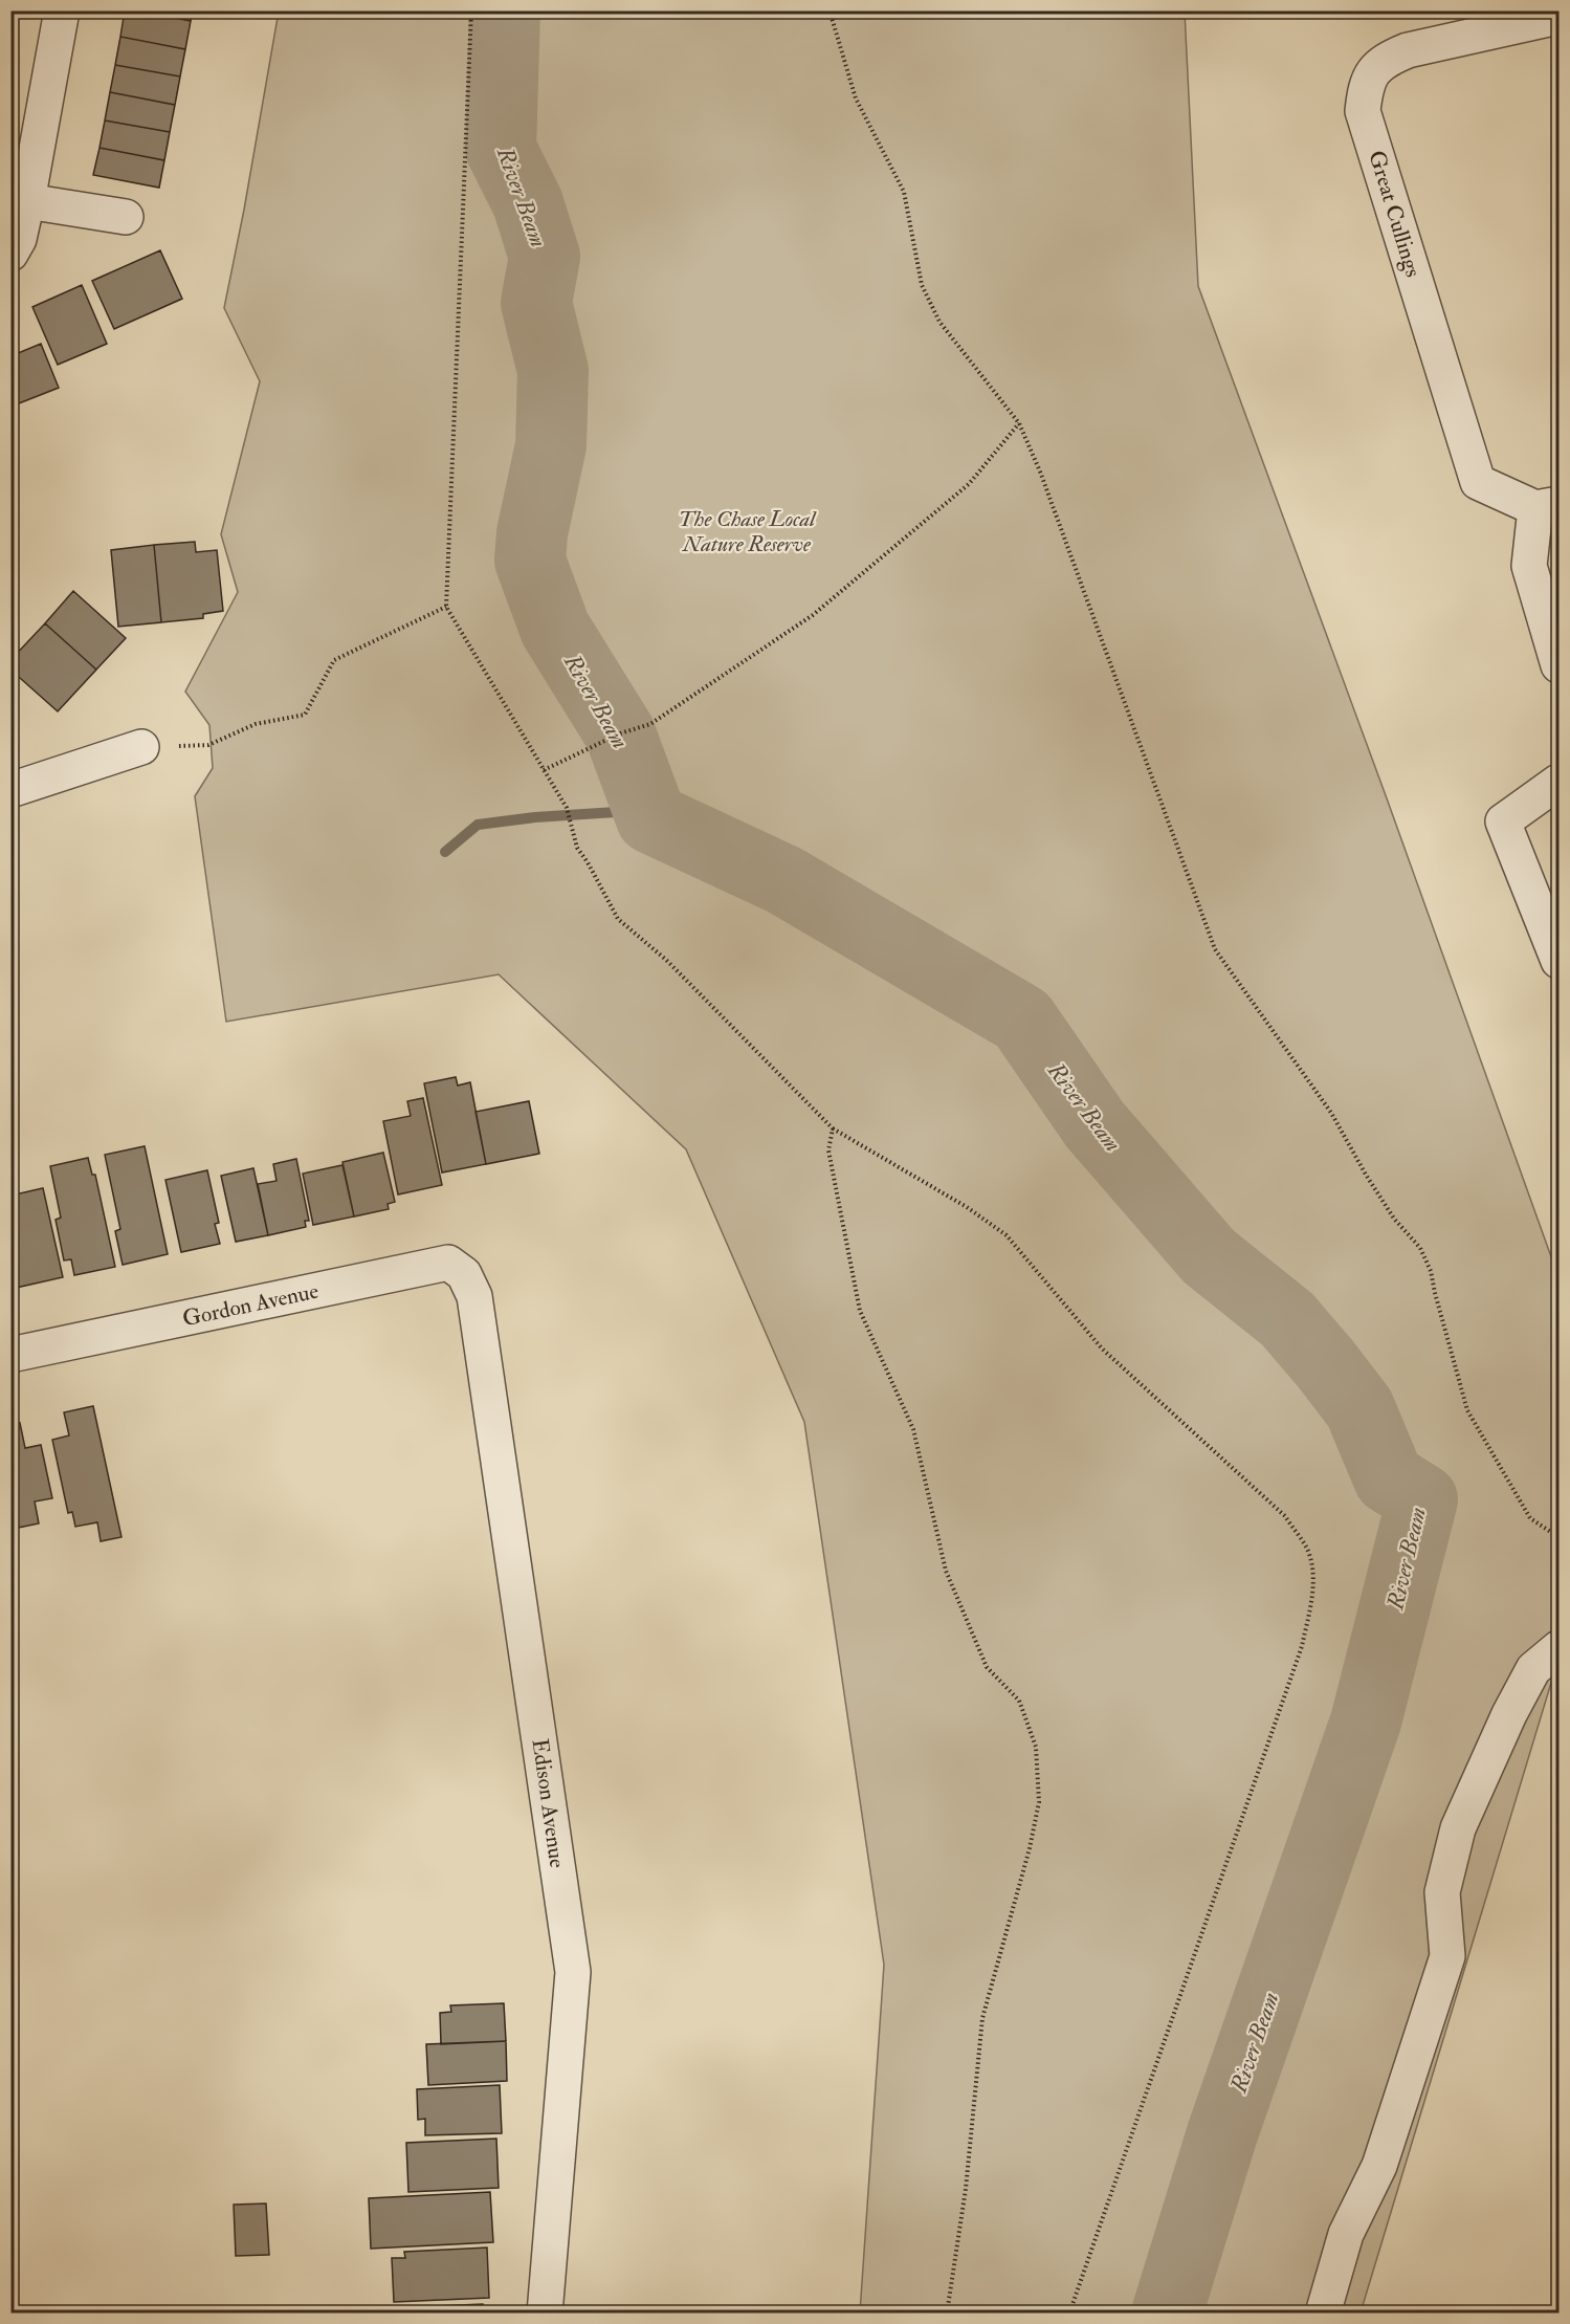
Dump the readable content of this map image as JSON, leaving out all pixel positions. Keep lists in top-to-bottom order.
{
  "streets": {
    "street": ["Great Cullings", "Gordon Avenue", "Edison Avenue"]
  },
  "crossings": [
    ["Gordon Avenue", "Edison Avenue"]
  ],
  "water": ["River Beam"],
  "parks": ["The Chase Local Nature Reserve"]
}
